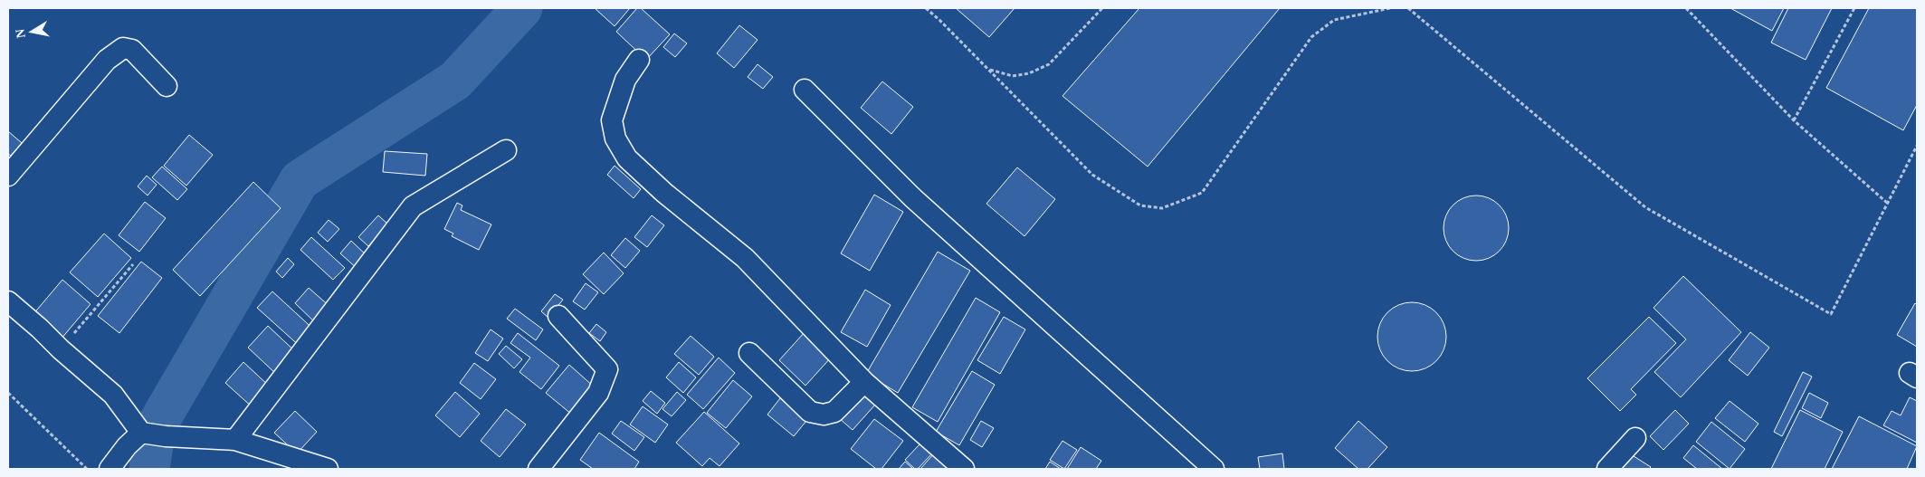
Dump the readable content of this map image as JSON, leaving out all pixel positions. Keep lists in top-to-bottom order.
{
  "north": "left"
}
